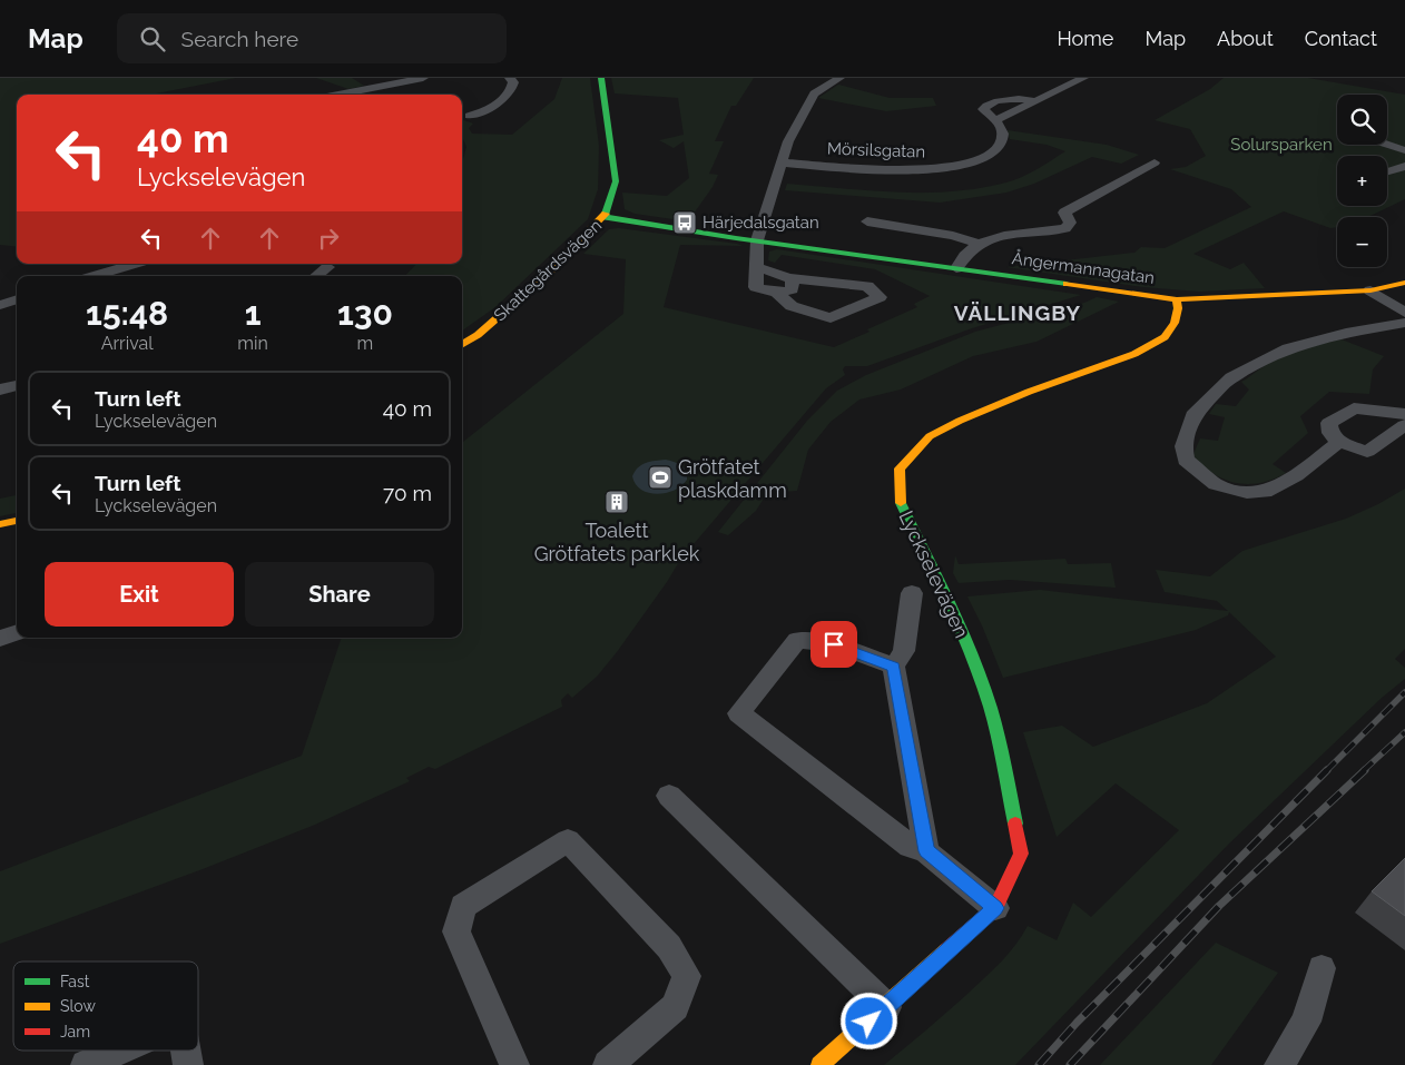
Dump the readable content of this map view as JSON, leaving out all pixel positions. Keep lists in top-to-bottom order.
{
  "streets": {
    "street": [
      "Mörsilsgatan",
      "Ångermannagatan",
      "Skattegårdsvägen",
      "Lyckselevägen"
    ]
  },
  "crossings": [
    ["Ångermannagatan", "Skattegårdsvägen"],
    ["Ångermannagatan", "Lyckselevägen"]
  ],
  "districts": ["VÄLLINGBY"],
  "parks": ["Solursparken"],
  "places": {
    "bus stop": ["Härjedalsgatan"],
    "sports": ["Grötfatet plaskdamm"],
    "building": ["Toalett Grötfatets parklek"]
  },
  "legend": ["Fast", "Slow", "Jam"],
  "page": {
    "header": "Map",
    "search": "Search here",
    "nav": [
      "Home",
      "Map",
      "About",
      "Contact"
    ],
    "map_buttons": ["+", "−"],
    "turn": ["40 m", "Lyckselevägen"],
    "eta": [
      "15:48",
      "Arrival",
      "1",
      "min",
      "130",
      "m"
    ],
    "list": [
      {
        "name": "Turn left",
        "note": "Lyckselevägen",
        "value": "40 m"
      },
      {
        "name": "Turn left",
        "note": "Lyckselevägen",
        "value": "70 m"
      }
    ],
    "buttons": ["Exit", "Share"]
  }
}
